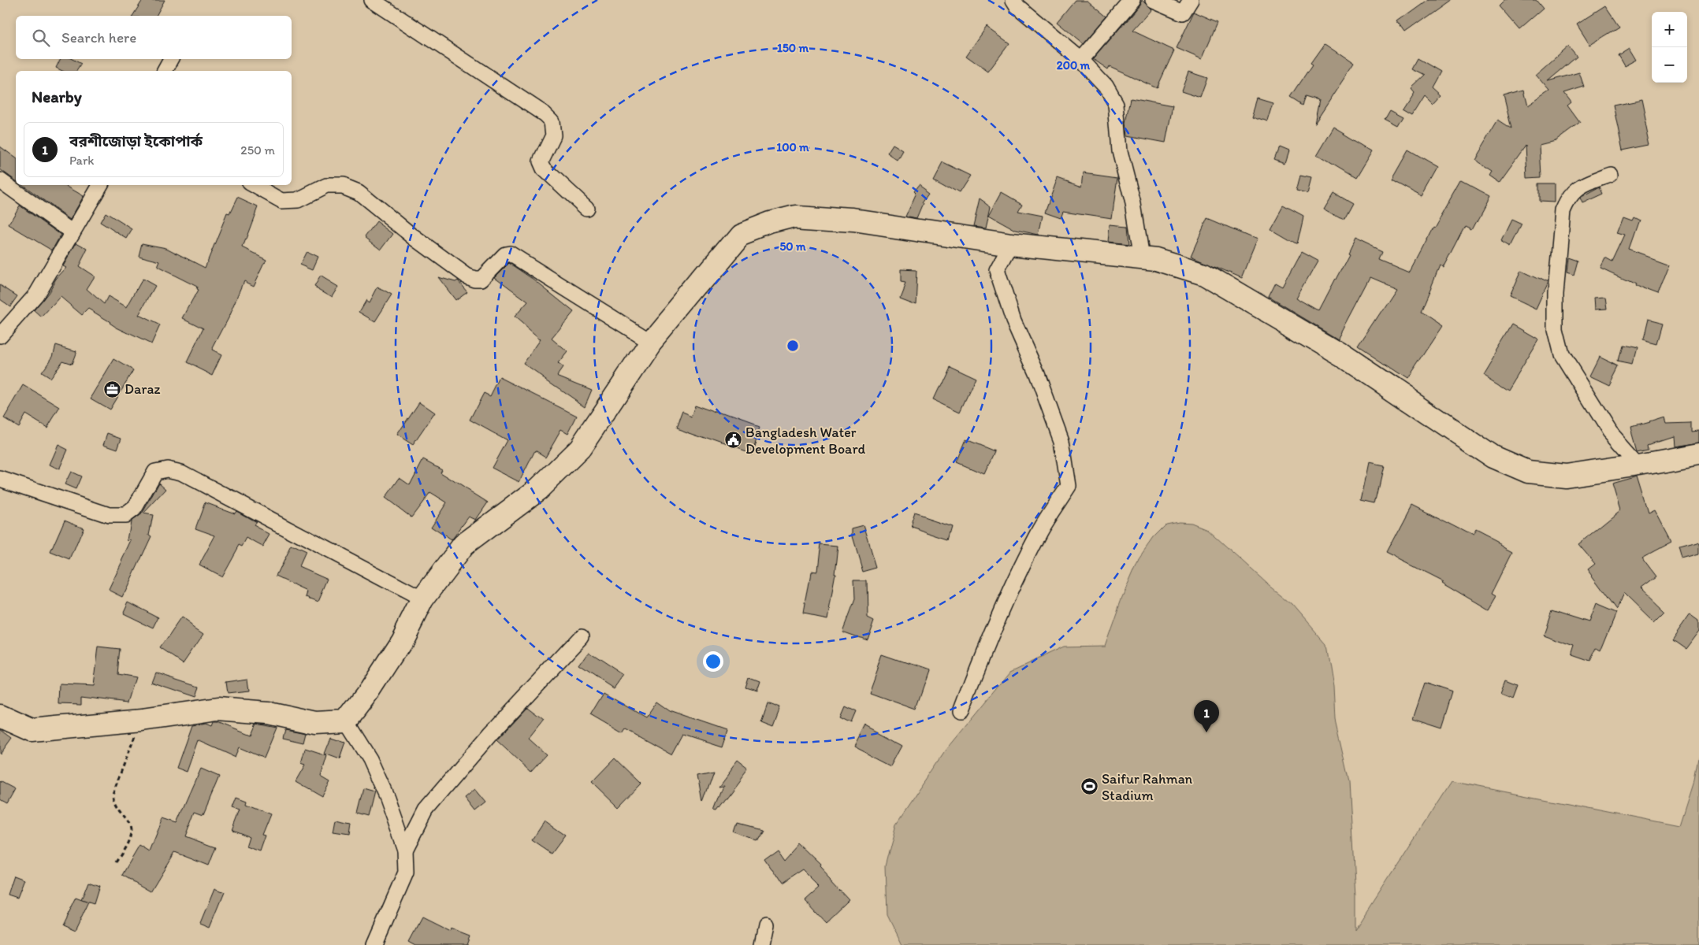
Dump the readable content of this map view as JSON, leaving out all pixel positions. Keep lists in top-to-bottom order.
{
  "places": {
    "office": ["Daraz"],
    "public building": ["Bangladesh Water Development Board"],
    "sports": ["Saifur Rahman Stadium"]
  },
  "page": {
    "map_buttons": ["+", "−"],
    "search": "Search here",
    "heading": "Nearby",
    "list": [
      {
        "mark": "1",
        "name": "বরশীজোড়া ইকোপার্ক",
        "note": "Park",
        "value": "250 m"
      }
    ],
    "pins": "1"
  },
  "rings": [
    "150 m",
    "200 m",
    "100 m",
    "50 m"
  ]
}
